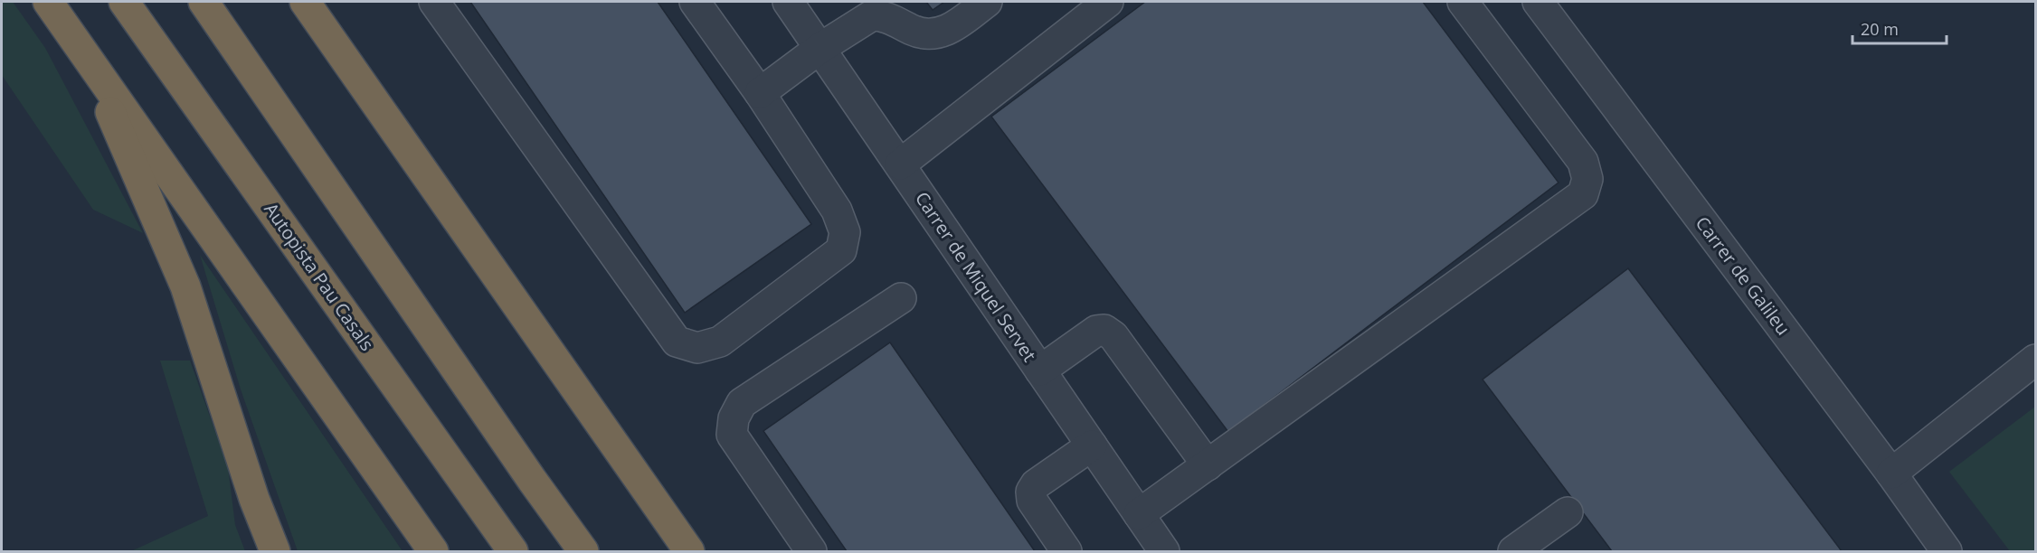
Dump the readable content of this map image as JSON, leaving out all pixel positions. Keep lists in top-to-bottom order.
{
  "streets": {
    "highway": ["Autopista Pau Casals"],
    "street": ["Carrer de Galileu", "Carrer de Miquel Servet"]
  },
  "scale_bar": "20 m"
}
